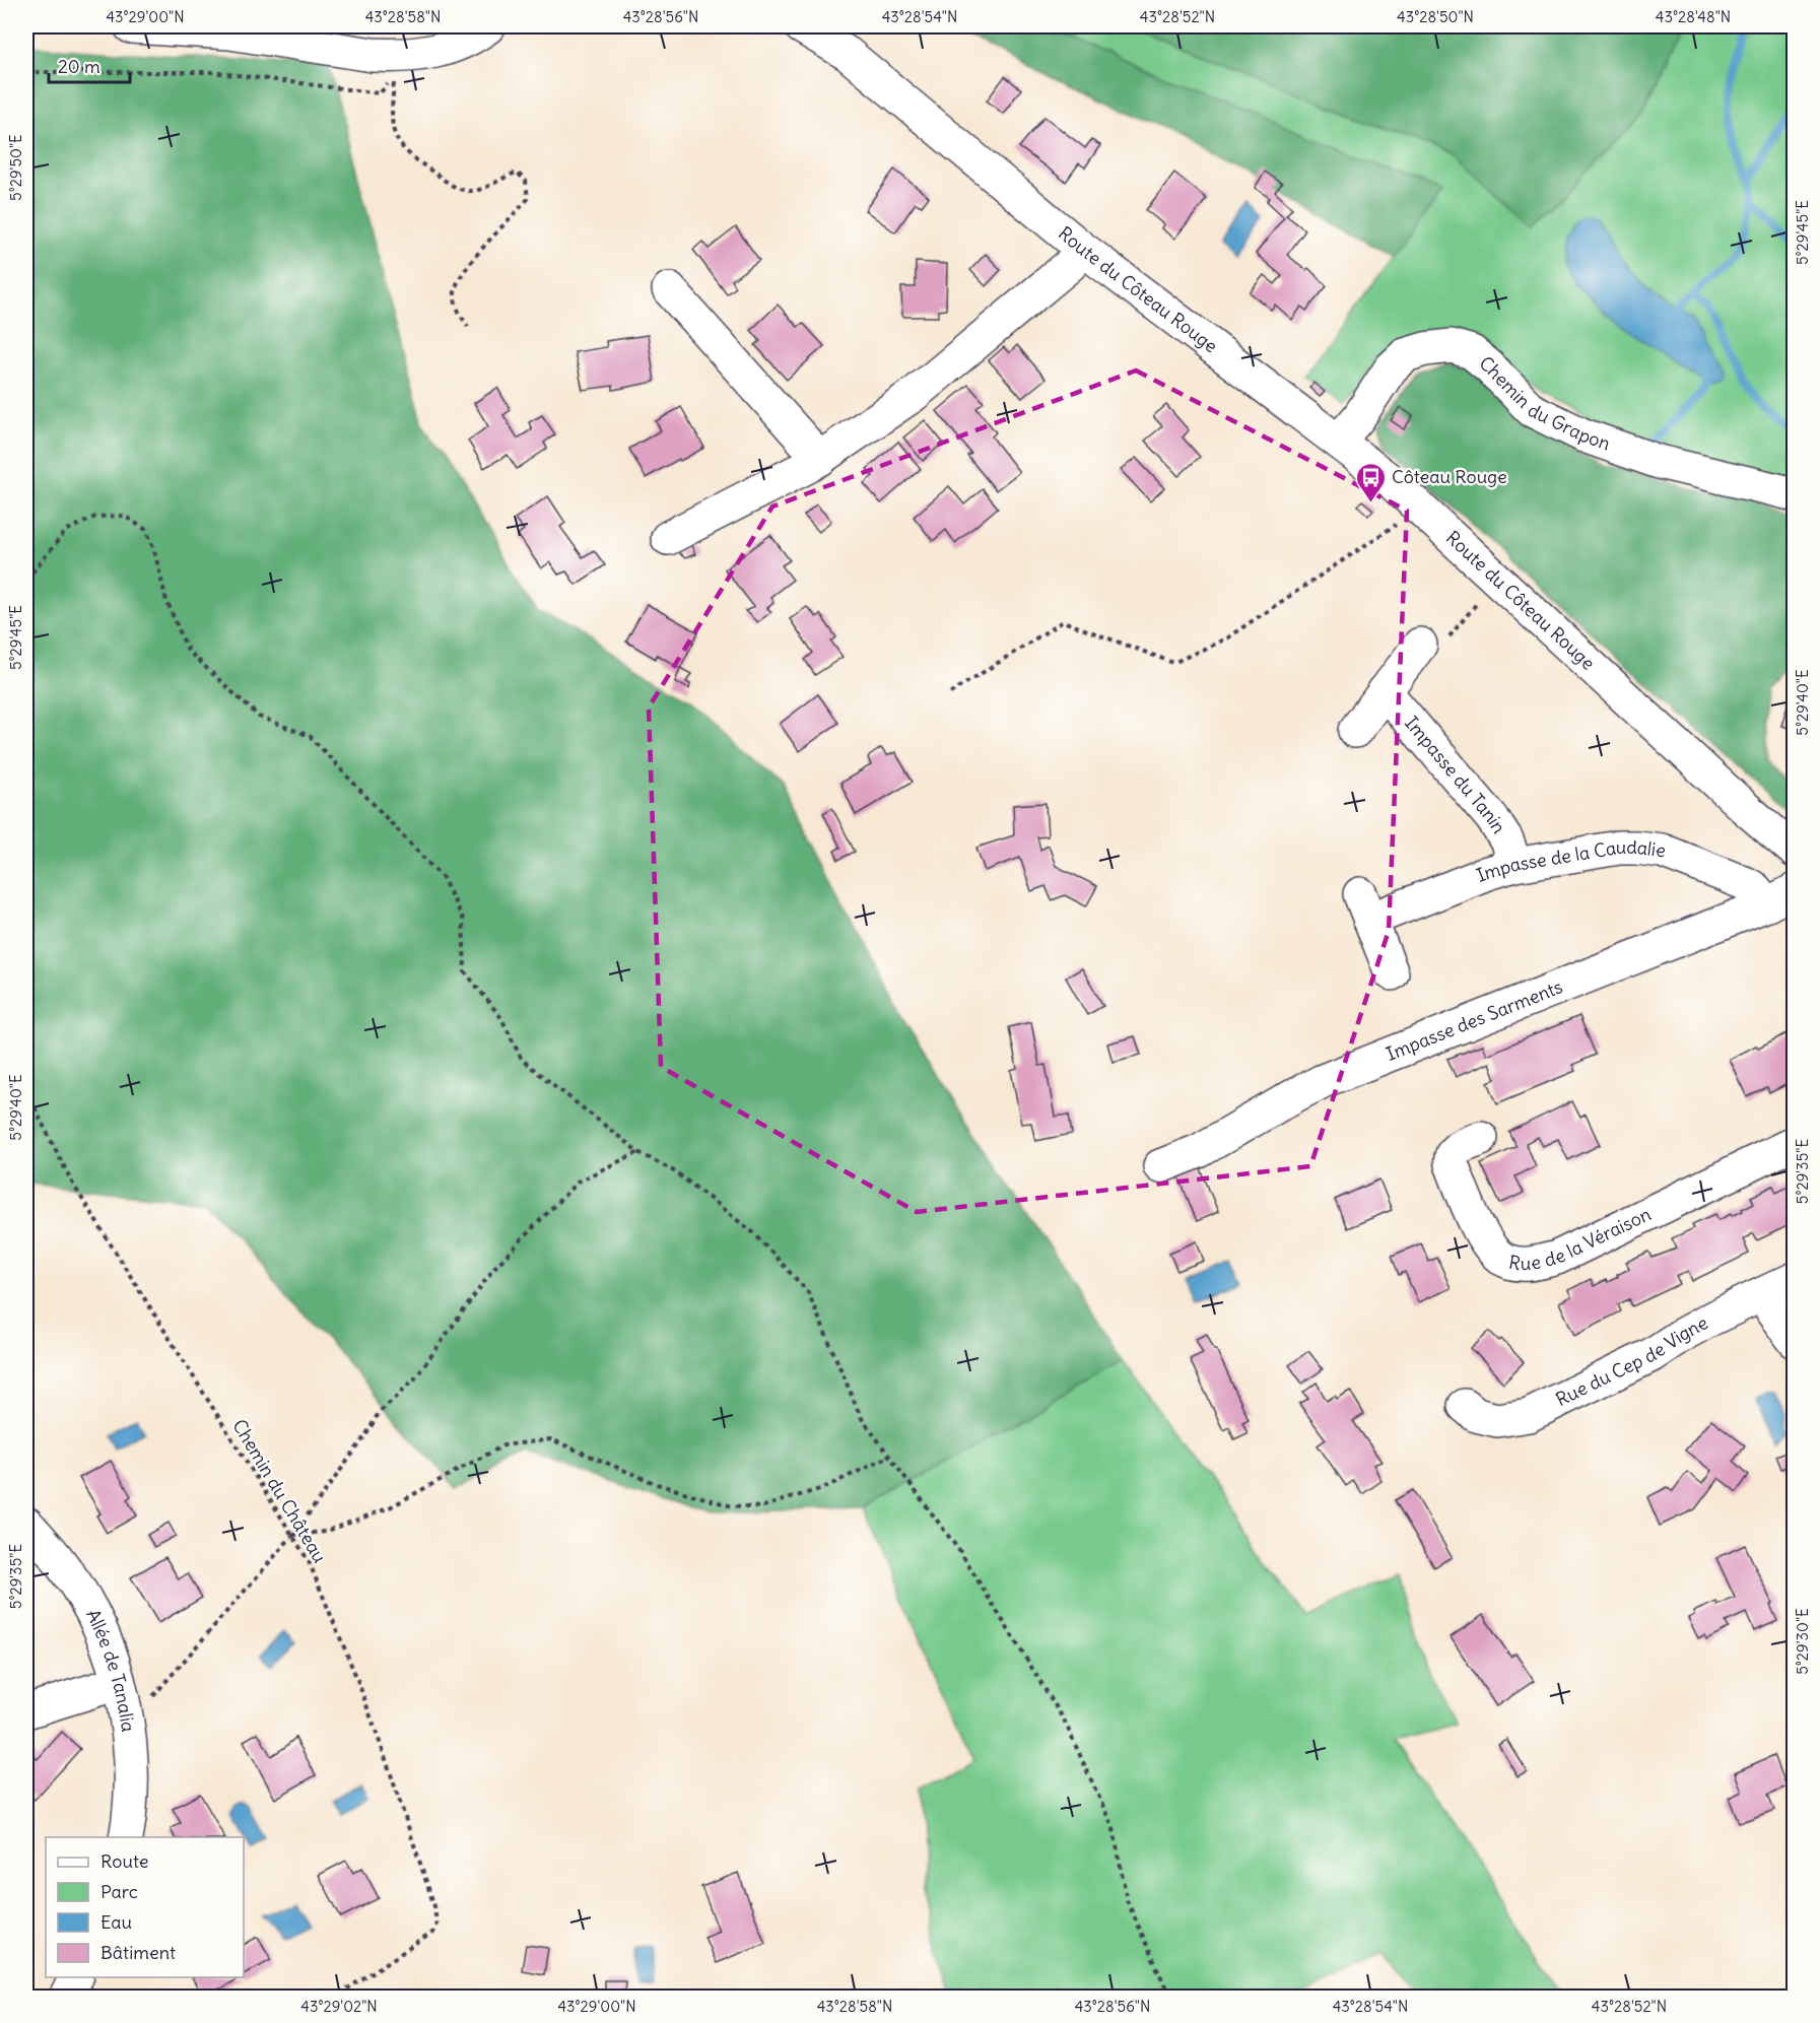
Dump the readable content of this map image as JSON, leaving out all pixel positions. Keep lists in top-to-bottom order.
{
  "streets": {
    "street": [
      "Route du Côteau Rouge",
      "Chemin du Grapon",
      "Impasse du Tanin",
      "Impasse de la Caudalie",
      "Impasse des Sarments",
      "Rue de la Véraison",
      "Rue du Cep de Vigne",
      "Allée de Tanalia"
    ],
    "path": ["Chemin du Château"]
  },
  "crossings": [
    ["Route du Côteau Rouge", "Chemin du Grapon"],
    ["Impasse du Tanin", "Impasse de la Caudalie"],
    ["Impasse de la Caudalie", "Impasse des Sarments"]
  ],
  "places": {
    "bus stop": ["Côteau Rouge"]
  },
  "legend": [
    "Route",
    "Parc",
    "Eau",
    "Bâtiment"
  ],
  "scale_bar": "20 m",
  "coordinates": [
    "43°29'00\"N",
    "43°28'58\"N",
    "43°28'56\"N",
    "43°28'54\"N",
    "43°28'52\"N",
    "43°28'50\"N",
    "43°28'48\"N",
    "5°29'50\"E",
    "5°29'45\"E",
    "5°29'40\"E",
    "5°29'35\"E",
    "5°29'30\"E",
    "43°29'02\"N"
  ]
}
